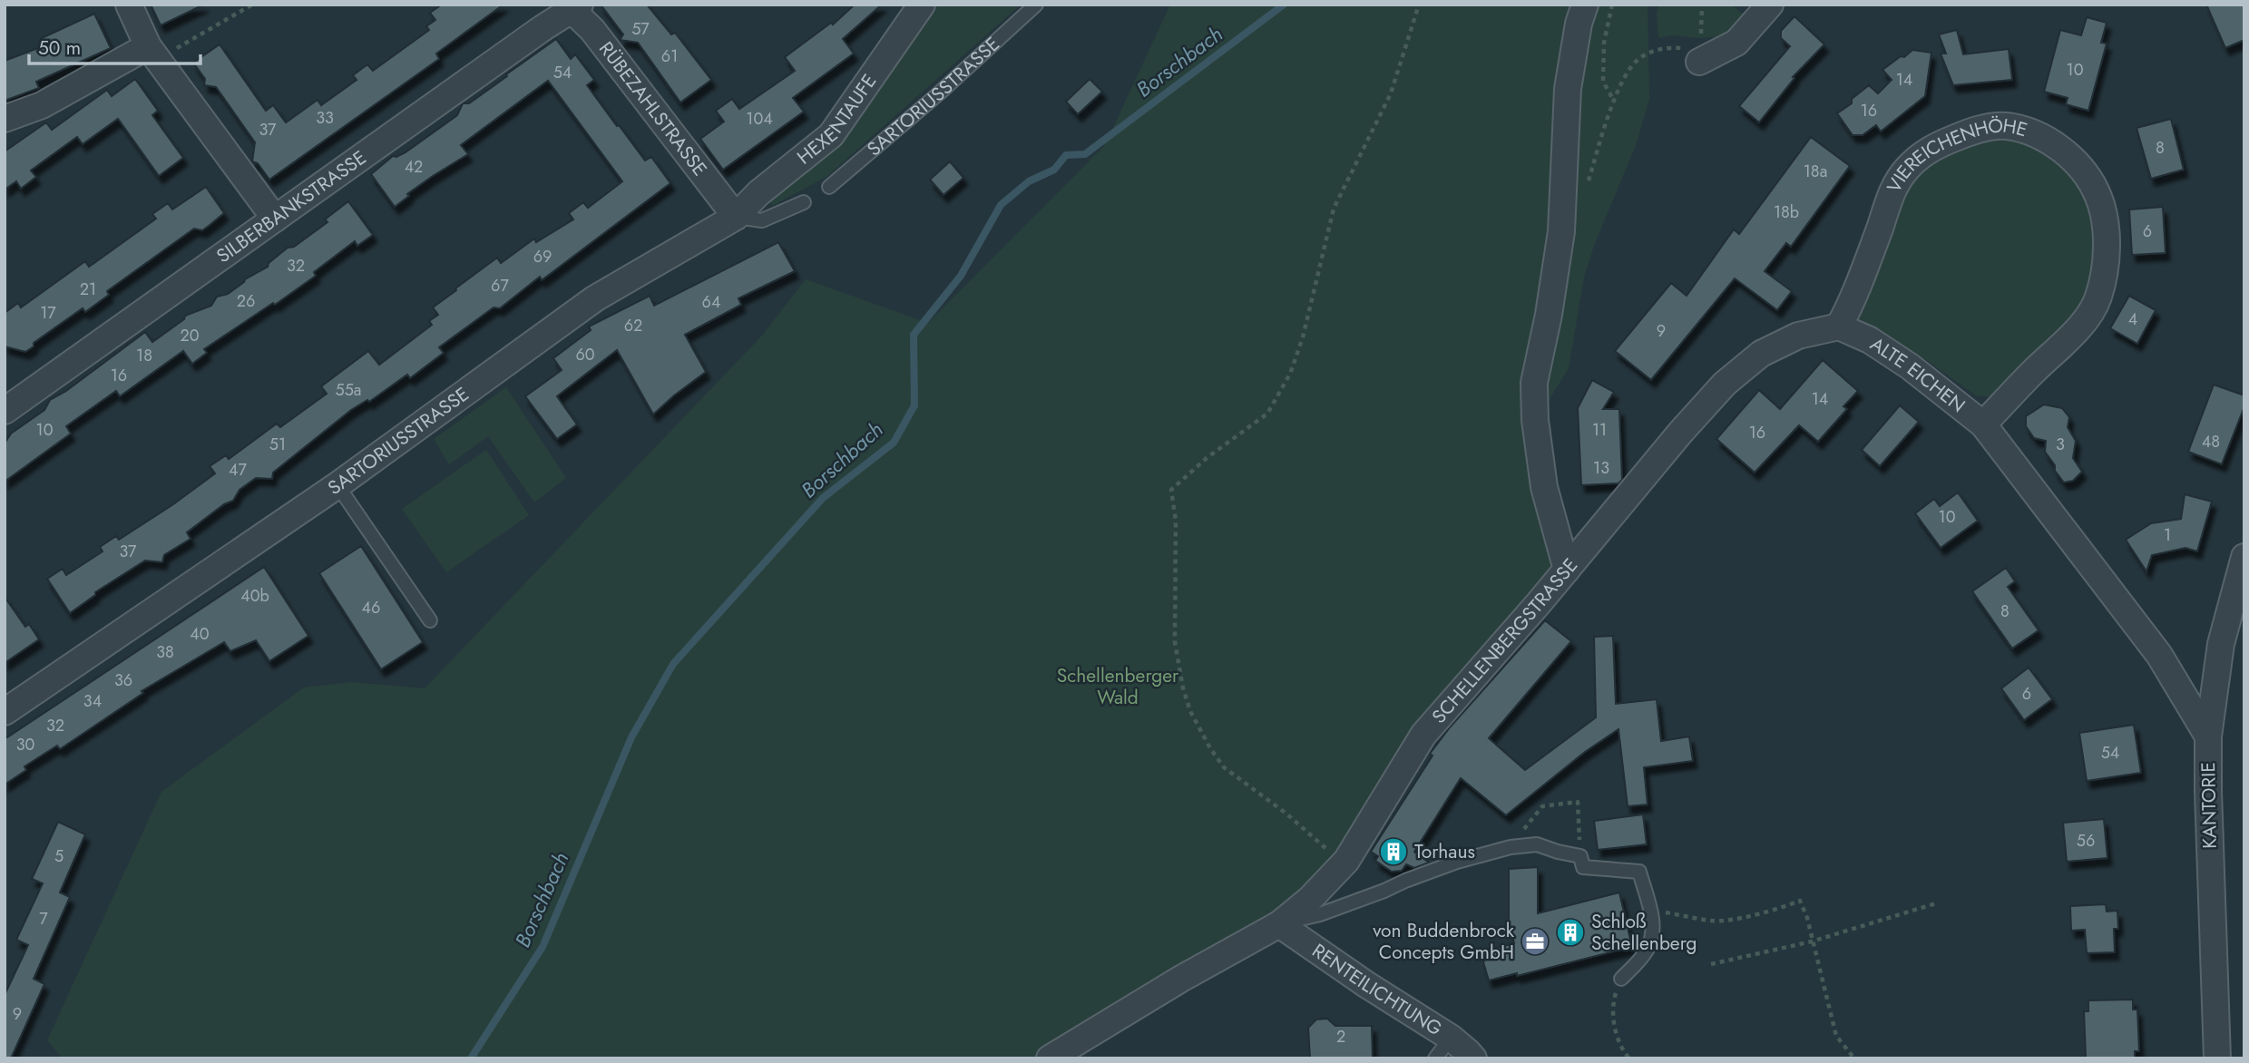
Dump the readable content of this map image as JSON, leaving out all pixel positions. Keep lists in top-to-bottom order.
{
  "streets": {
    "street": [
      "SARTORIUSSTRASSE",
      "RÜBEZAHLSTRASSE",
      "HEXENTAUFE",
      "VIEREICHENHÖHE",
      "SILBERBANKSTRASSE",
      "ALTE EICHEN",
      "SCHELLENBERGSTRASSE",
      "KANTORIE",
      "RENTEILICHTUNG"
    ]
  },
  "crossings": [
    ["SARTORIUSSTRASSE", "RÜBEZAHLSTRASSE"],
    ["SARTORIUSSTRASSE", "HEXENTAUFE"],
    ["RÜBEZAHLSTRASSE", "HEXENTAUFE"],
    ["RÜBEZAHLSTRASSE", "SILBERBANKSTRASSE"],
    ["VIEREICHENHÖHE", "ALTE EICHEN"],
    ["ALTE EICHEN", "KANTORIE"],
    ["SCHELLENBERGSTRASSE", "RENTEILICHTUNG"]
  ],
  "water": ["Borschbach"],
  "parks": ["Schellenberger Wald"],
  "places": {
    "building": ["Torhaus", "Schloß Schellenberg"],
    "office": ["von Buddenbrock Concepts GmbH"]
  },
  "house_numbers": [
    "57",
    "61",
    "10",
    "54",
    "14",
    "16",
    "33",
    "104",
    "37",
    "8",
    "42",
    "18a",
    "18b",
    "6",
    "69",
    "32",
    "67",
    "21",
    "26",
    "64",
    "17",
    "4",
    "62",
    "9",
    "20",
    "60",
    "18",
    "16",
    "55a",
    "14",
    "10",
    "11",
    "16",
    "48",
    "51",
    "3",
    "13",
    "47",
    "10",
    "1",
    "37",
    "40b",
    "46",
    "8",
    "40",
    "38",
    "36",
    "6",
    "34",
    "32",
    "30",
    "54",
    "56",
    "5",
    "7",
    "9",
    "2"
  ],
  "scale_bar": "50 m"
}
